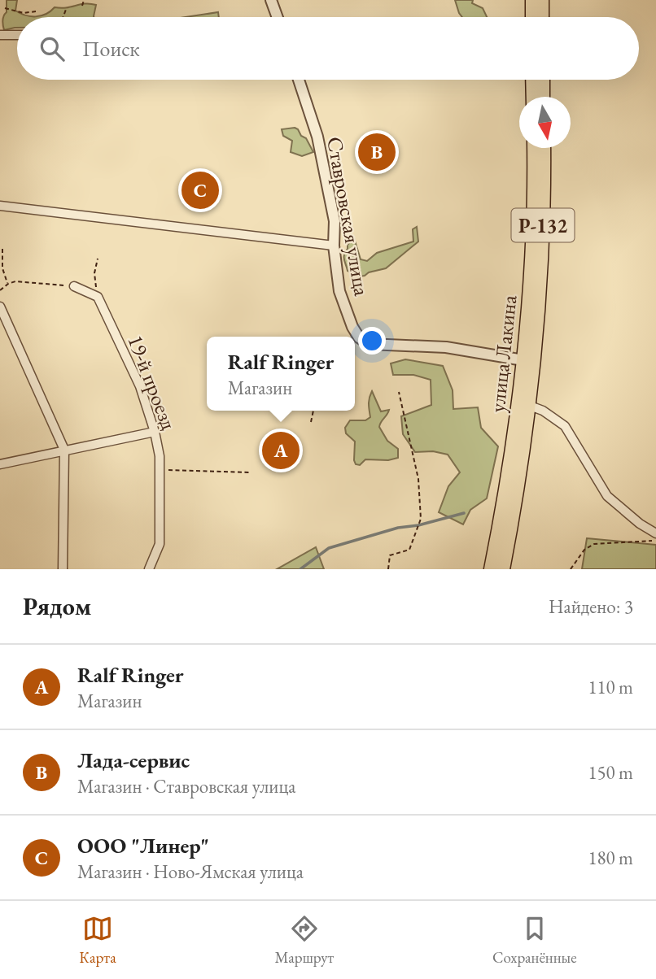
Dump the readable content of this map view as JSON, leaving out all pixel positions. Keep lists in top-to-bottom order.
{
  "streets": {
    "highway": ["Р-132", "улица Лакина"],
    "street": ["Ставровская улица", "19-й проезд"]
  },
  "crossings": [
    ["Ставровская улица", "улица Лакина"]
  ],
  "north": "bottom",
  "page": {
    "search": "Поиск",
    "pins": ["B", "C", "A"],
    "popup": ["Ralf Ringer", "Магазин"],
    "heading": ["Рядом", "Найдено: 3"],
    "list": [
      {
        "mark": "A",
        "name": "Ralf Ringer",
        "note": "Магазин",
        "value": "110 m"
      },
      {
        "mark": "B",
        "name": "Лада-сервис",
        "note": "Магазин · Ставровская улица",
        "value": "150 m"
      },
      {
        "mark": "C",
        "name": "ООО \"Линер\"",
        "note": "Магазин · Ново-Ямская улица",
        "value": "180 m"
      }
    ],
    "nav": ["Карта", "Маршрут", "Сохранённые"]
  }
}
